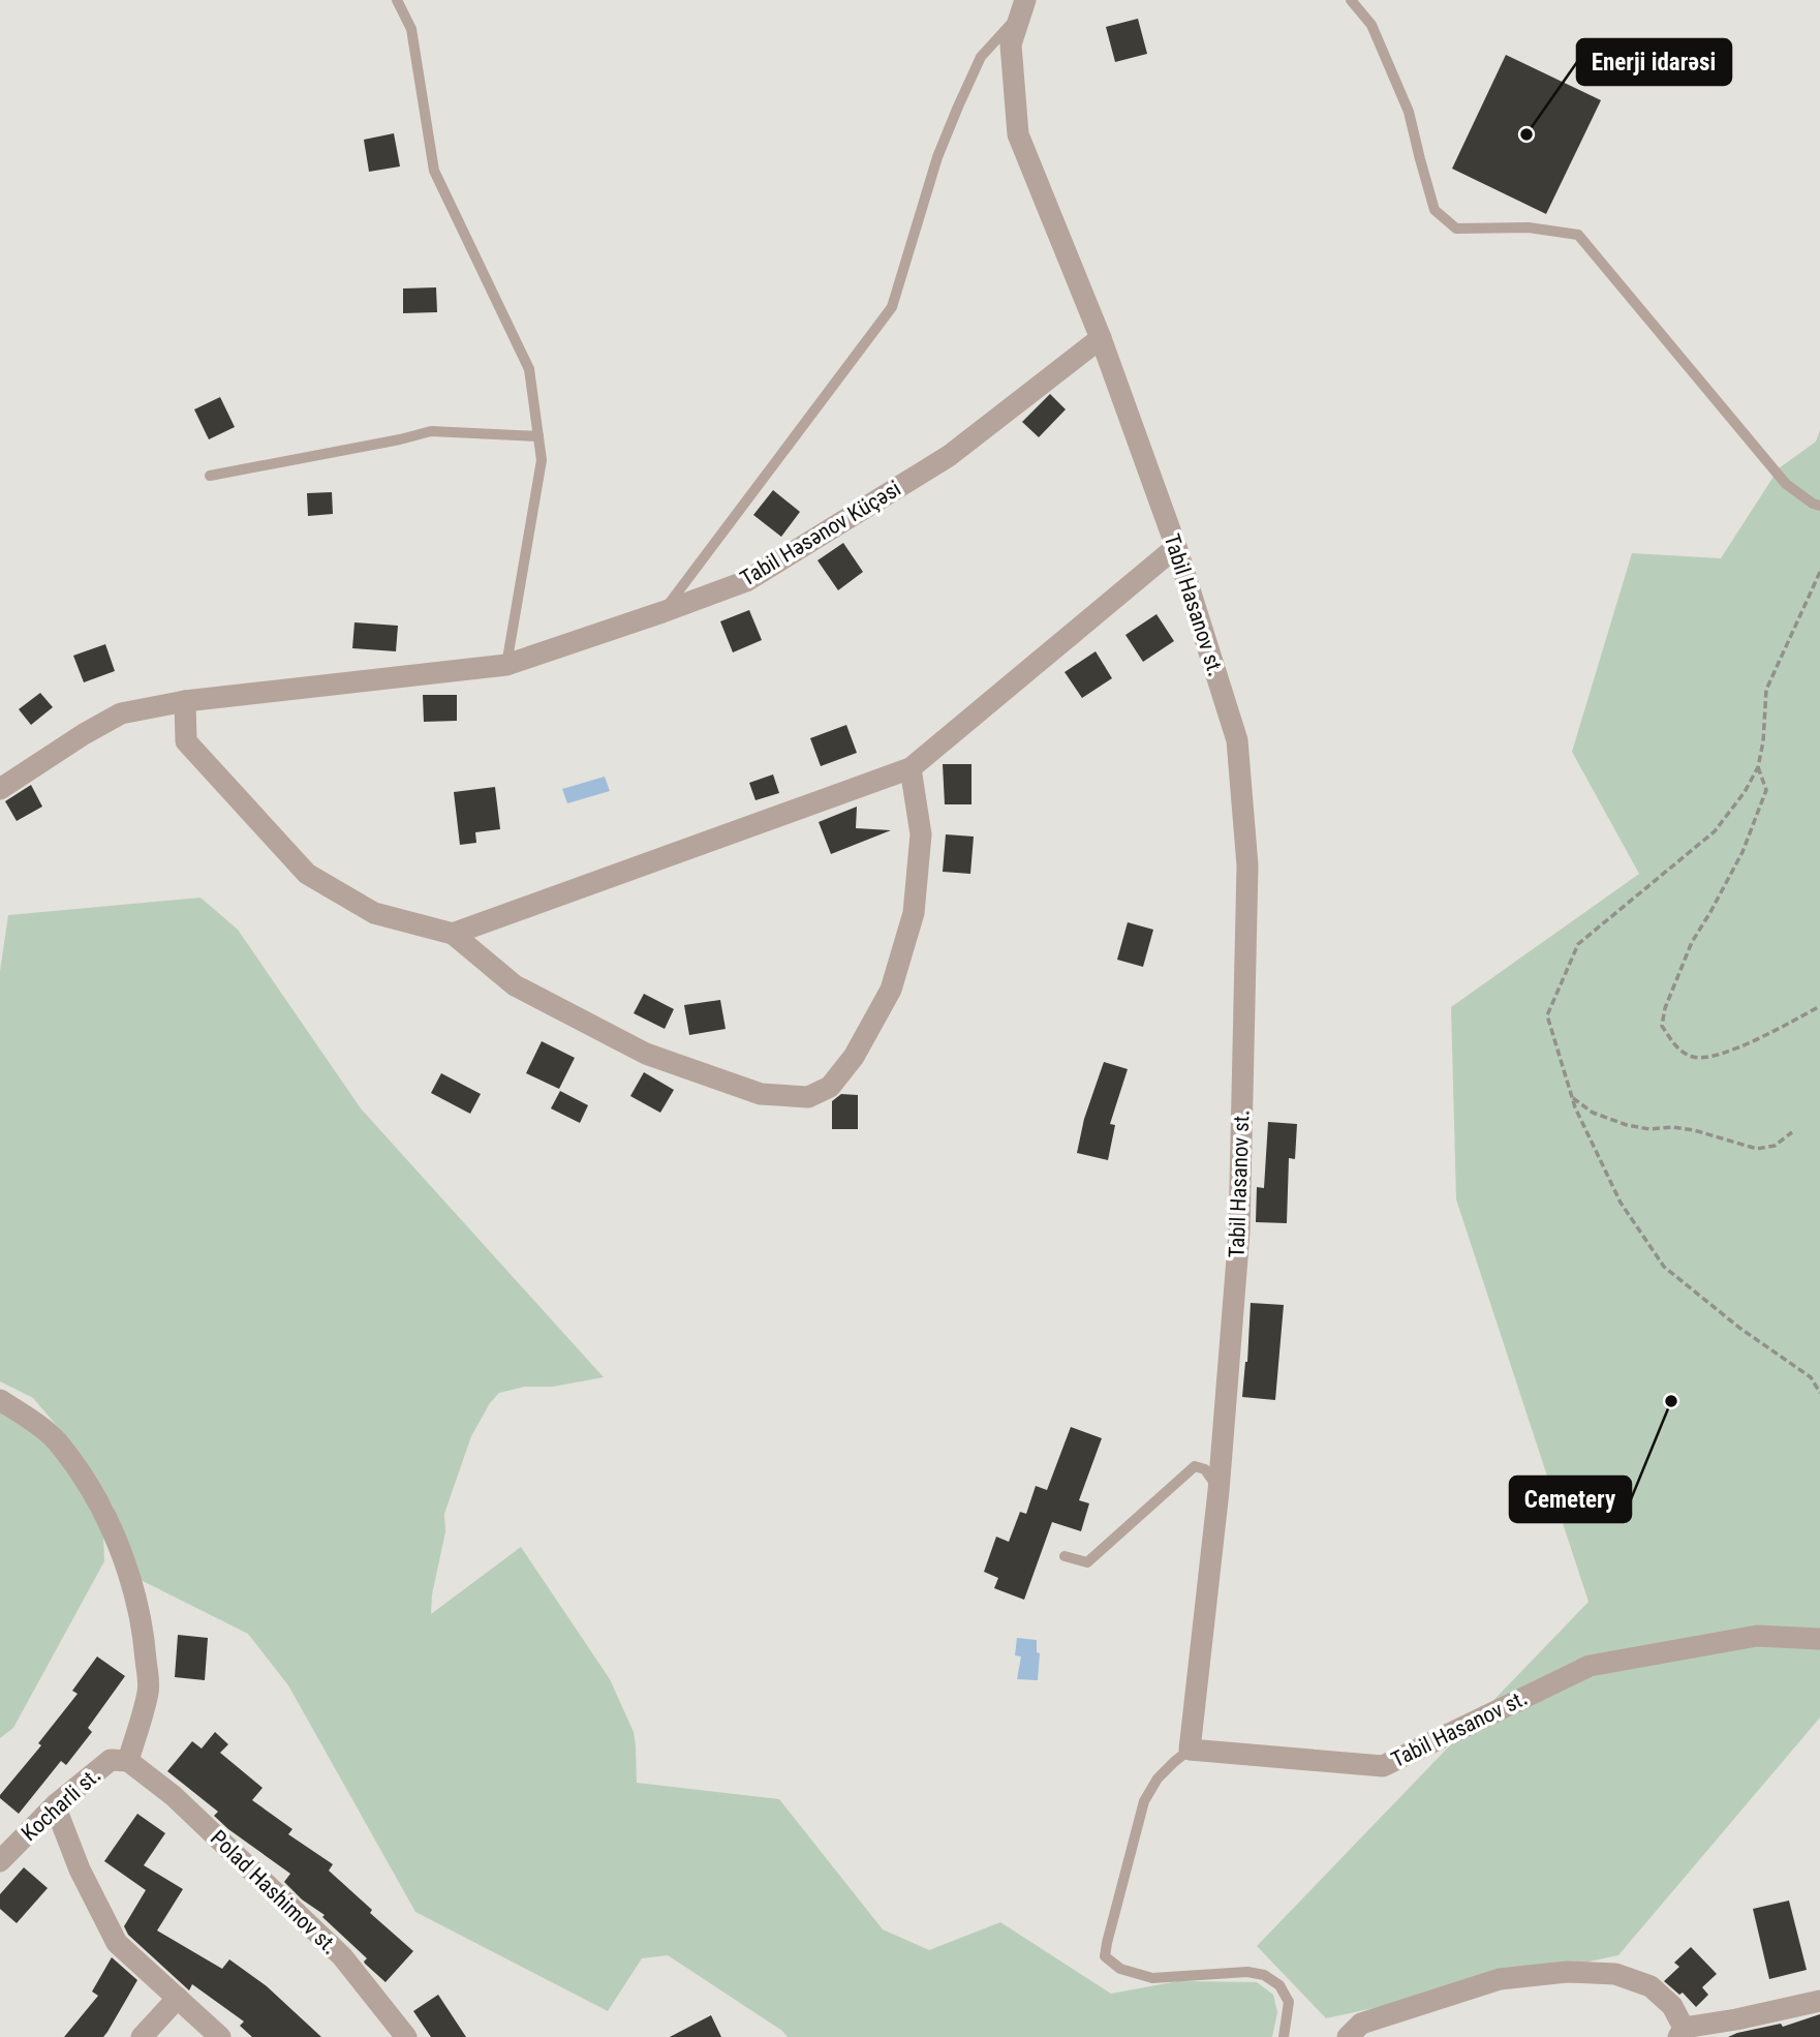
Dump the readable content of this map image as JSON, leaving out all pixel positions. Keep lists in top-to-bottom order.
{
  "streets": {
    "street": [
      "Tabil Həsənov Küçəsi",
      "Tabil Hasanov st.",
      "Kocharli st.",
      "Polad Hashimov st."
    ]
  },
  "crossings": [
    ["Tabil Həsənov Küçəsi", "Tabil Hasanov st."],
    ["Kocharli st.", "Polad Hashimov st."]
  ],
  "places": ["Enerji idarəsi", "Cemetery"]
}
